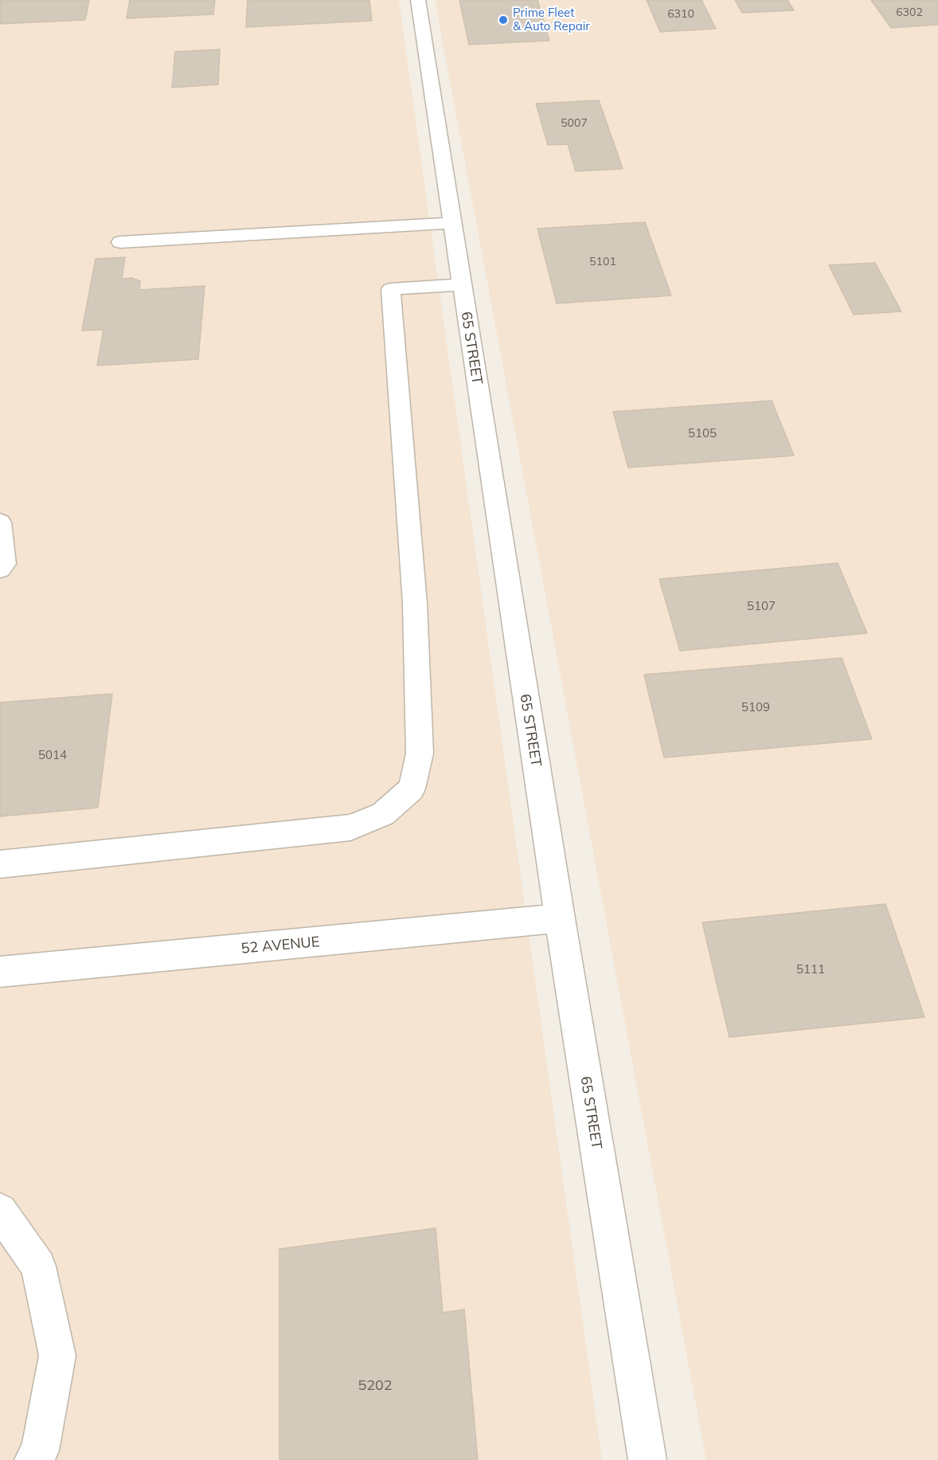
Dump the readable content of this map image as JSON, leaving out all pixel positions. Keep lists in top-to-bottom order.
{
  "streets": {
    "street": ["65 STREET", "52 AVENUE"]
  },
  "crossings": [
    ["65 STREET", "52 AVENUE"]
  ],
  "places": ["Prime Fleet & Auto Repair"],
  "house_numbers": [
    "6302",
    "6310",
    "5007",
    "5101",
    "5105",
    "5107",
    "5109",
    "5014",
    "5111",
    "5202"
  ]
}
